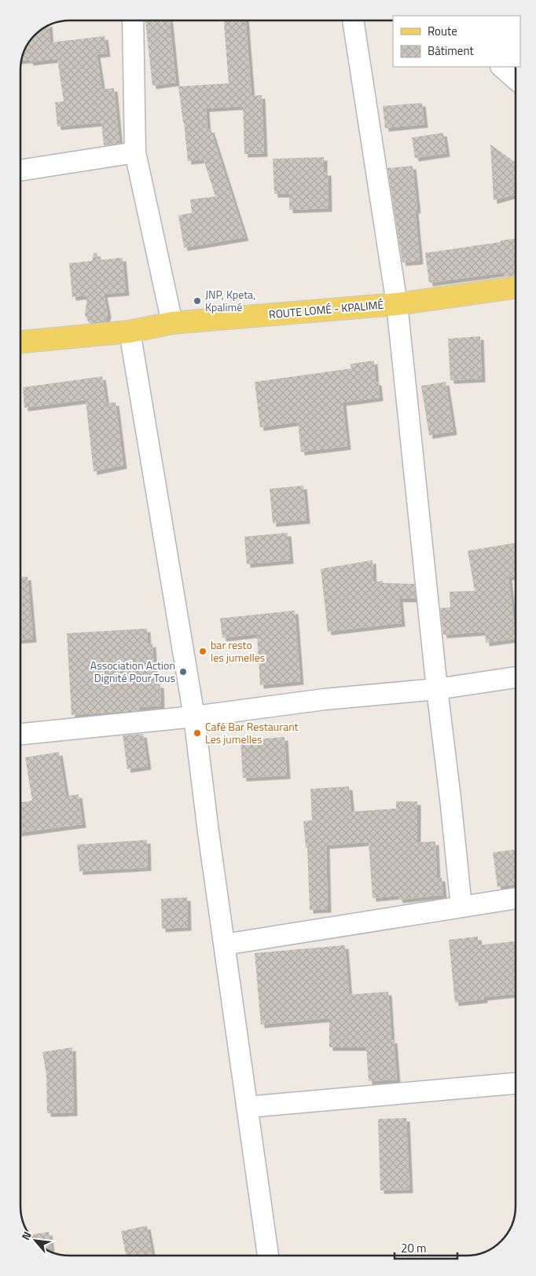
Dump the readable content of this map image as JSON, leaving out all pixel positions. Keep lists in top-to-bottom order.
{
  "streets": {
    "main road": ["ROUTE LOMÉ - KPALIMÉ"]
  },
  "places": [
    "JNP, Kpeta, Kpalimé",
    "bar resto les jumelles",
    "Association Action Dignité Pour Tous",
    "Café Bar Restaurant Les jumelles"
  ],
  "legend": ["Route", "Bâtiment"],
  "scale_bar": "20 m",
  "north": "top left"
}
